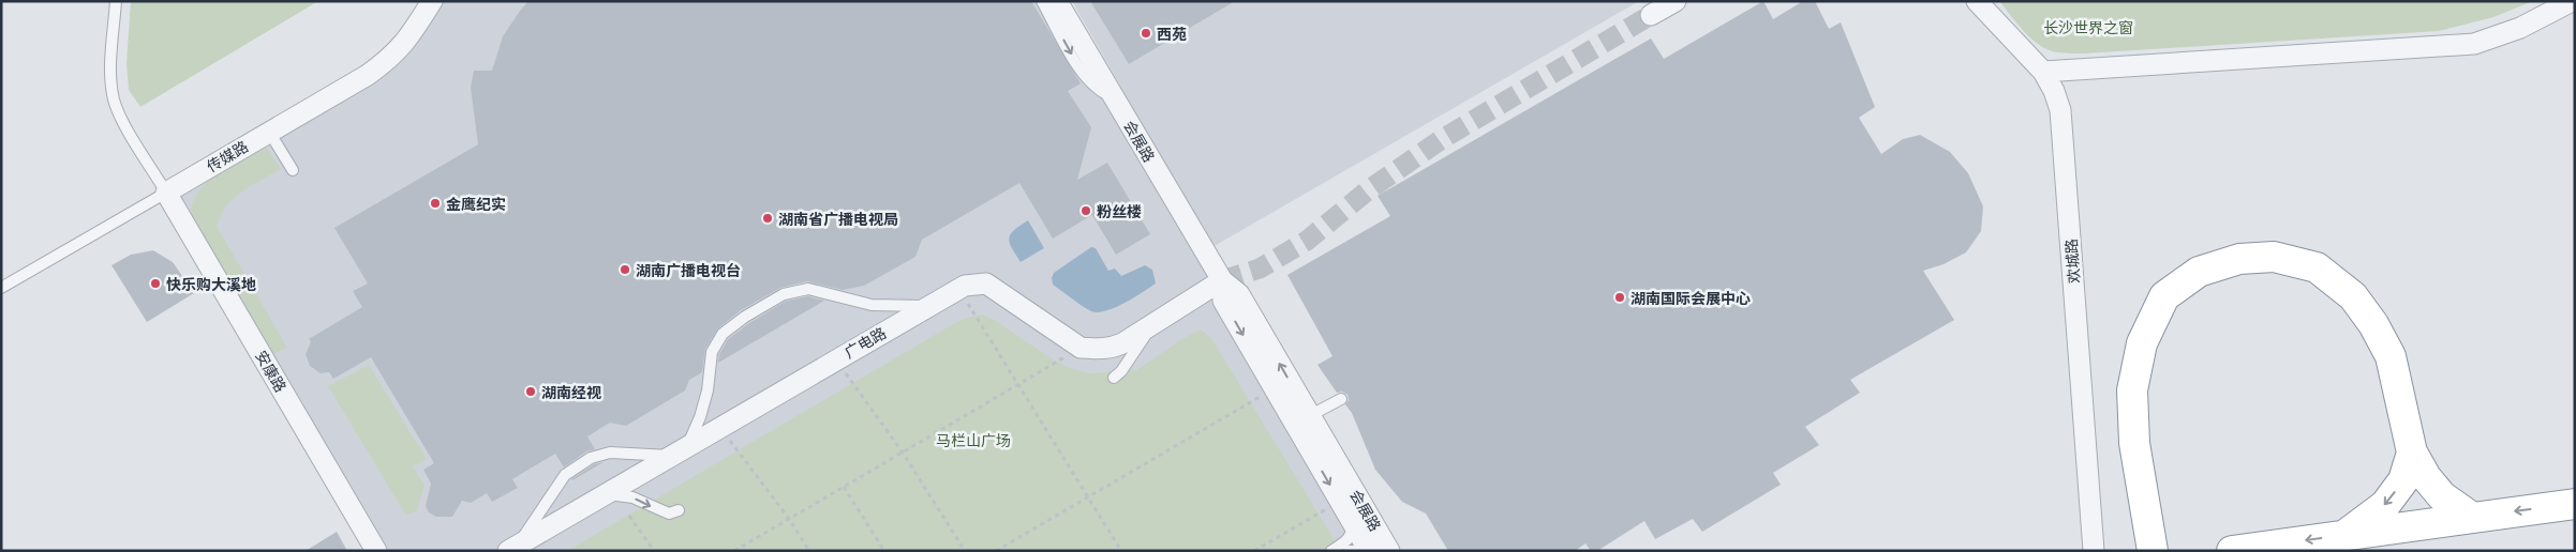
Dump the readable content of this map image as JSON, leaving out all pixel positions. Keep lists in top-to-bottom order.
{
  "streets": {
    "street": [
      "会展路",
      "传媒路",
      "欢城路",
      "广电路",
      "安康路"
    ]
  },
  "crossings": [
    ["传媒路", "安康路"]
  ],
  "parks": ["长沙世界之窗", "马栏山广场"],
  "places": [
    "西苑",
    "金鹰纪实",
    "粉丝楼",
    "湖南省广播电视局",
    "湖南广播电视台",
    "快乐购大溪地",
    "湖南国际会展中心",
    "湖南经视"
  ]
}
